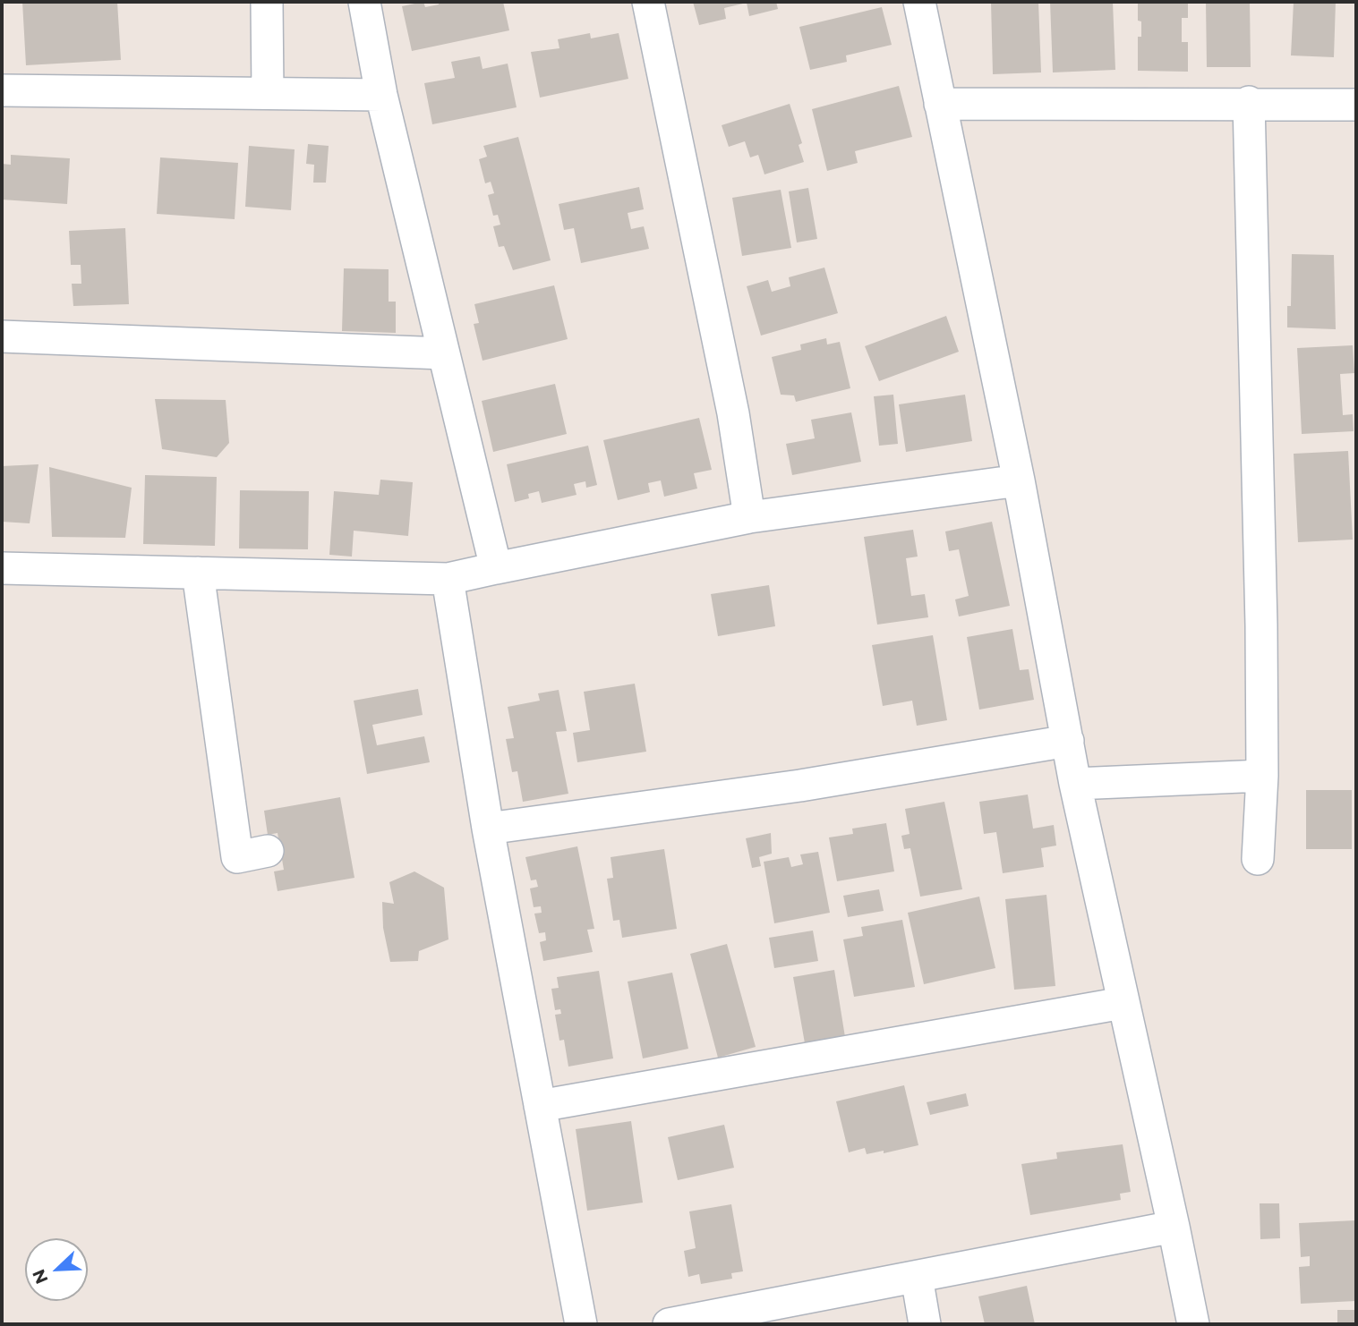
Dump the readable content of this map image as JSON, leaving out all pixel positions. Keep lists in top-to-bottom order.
{
  "north": "bottom left"
}
